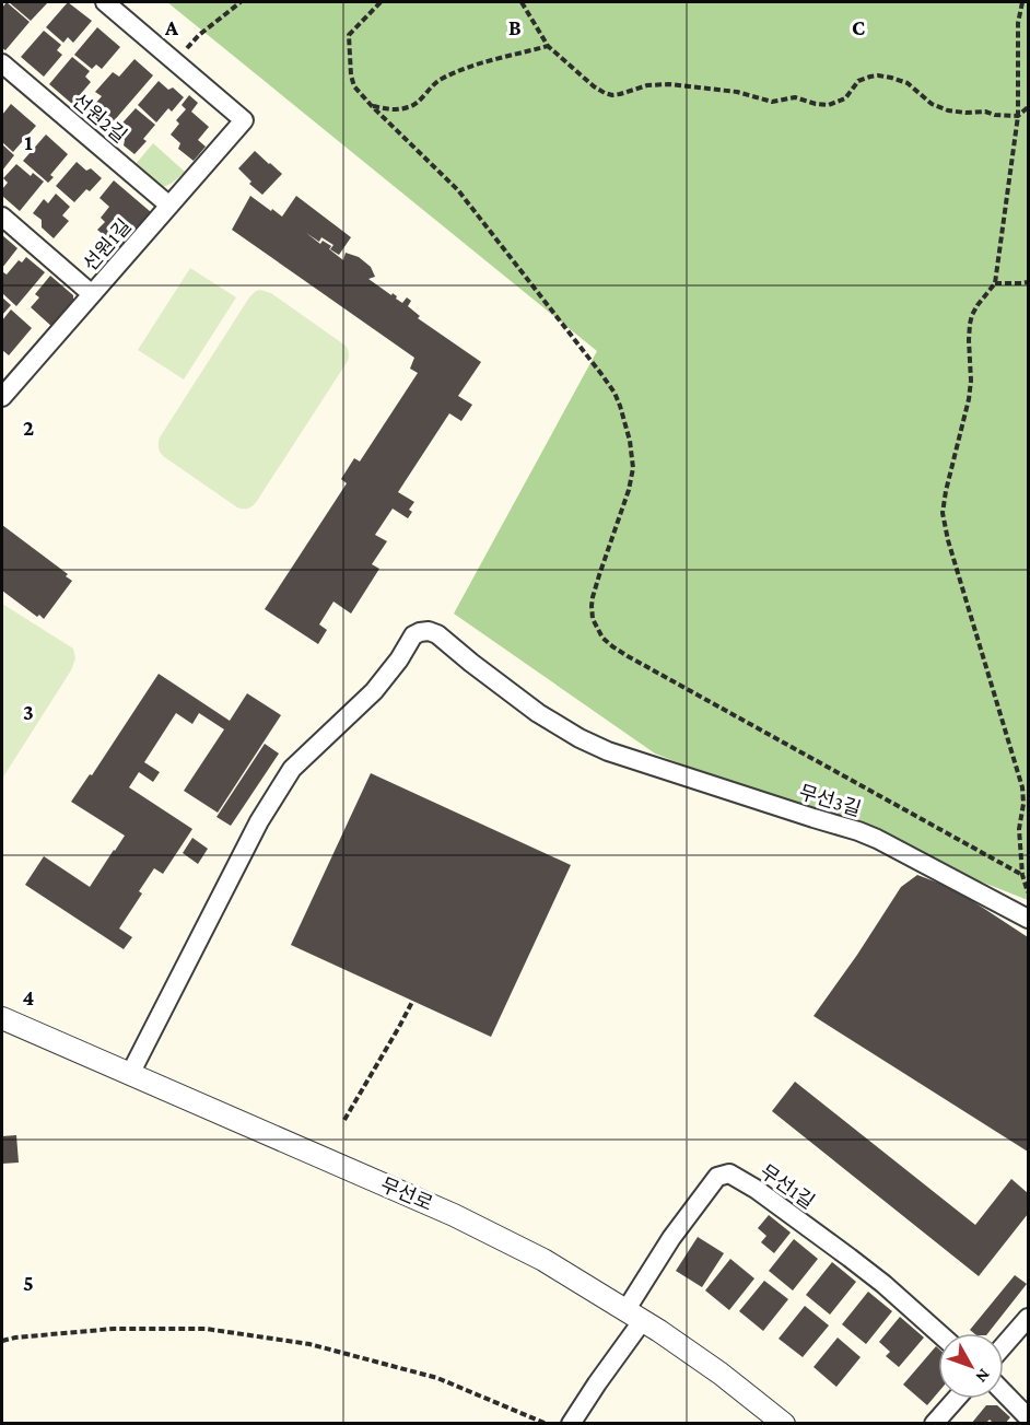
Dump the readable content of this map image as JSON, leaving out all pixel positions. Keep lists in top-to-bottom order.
{
  "streets": {
    "street": [
      "선원2길",
      "선원1길",
      "무선3길",
      "무선1길",
      "무선로"
    ]
  },
  "crossings": [
    ["선원2길", "선원1길"],
    ["무선3길", "무선로"],
    ["무선1길", "무선로"]
  ],
  "north": "bottom right",
  "grid": {
    "columns": ["A", "B", "C"],
    "rows": [
      "1",
      "2",
      "3",
      "4",
      "5"
    ]
  }
}
